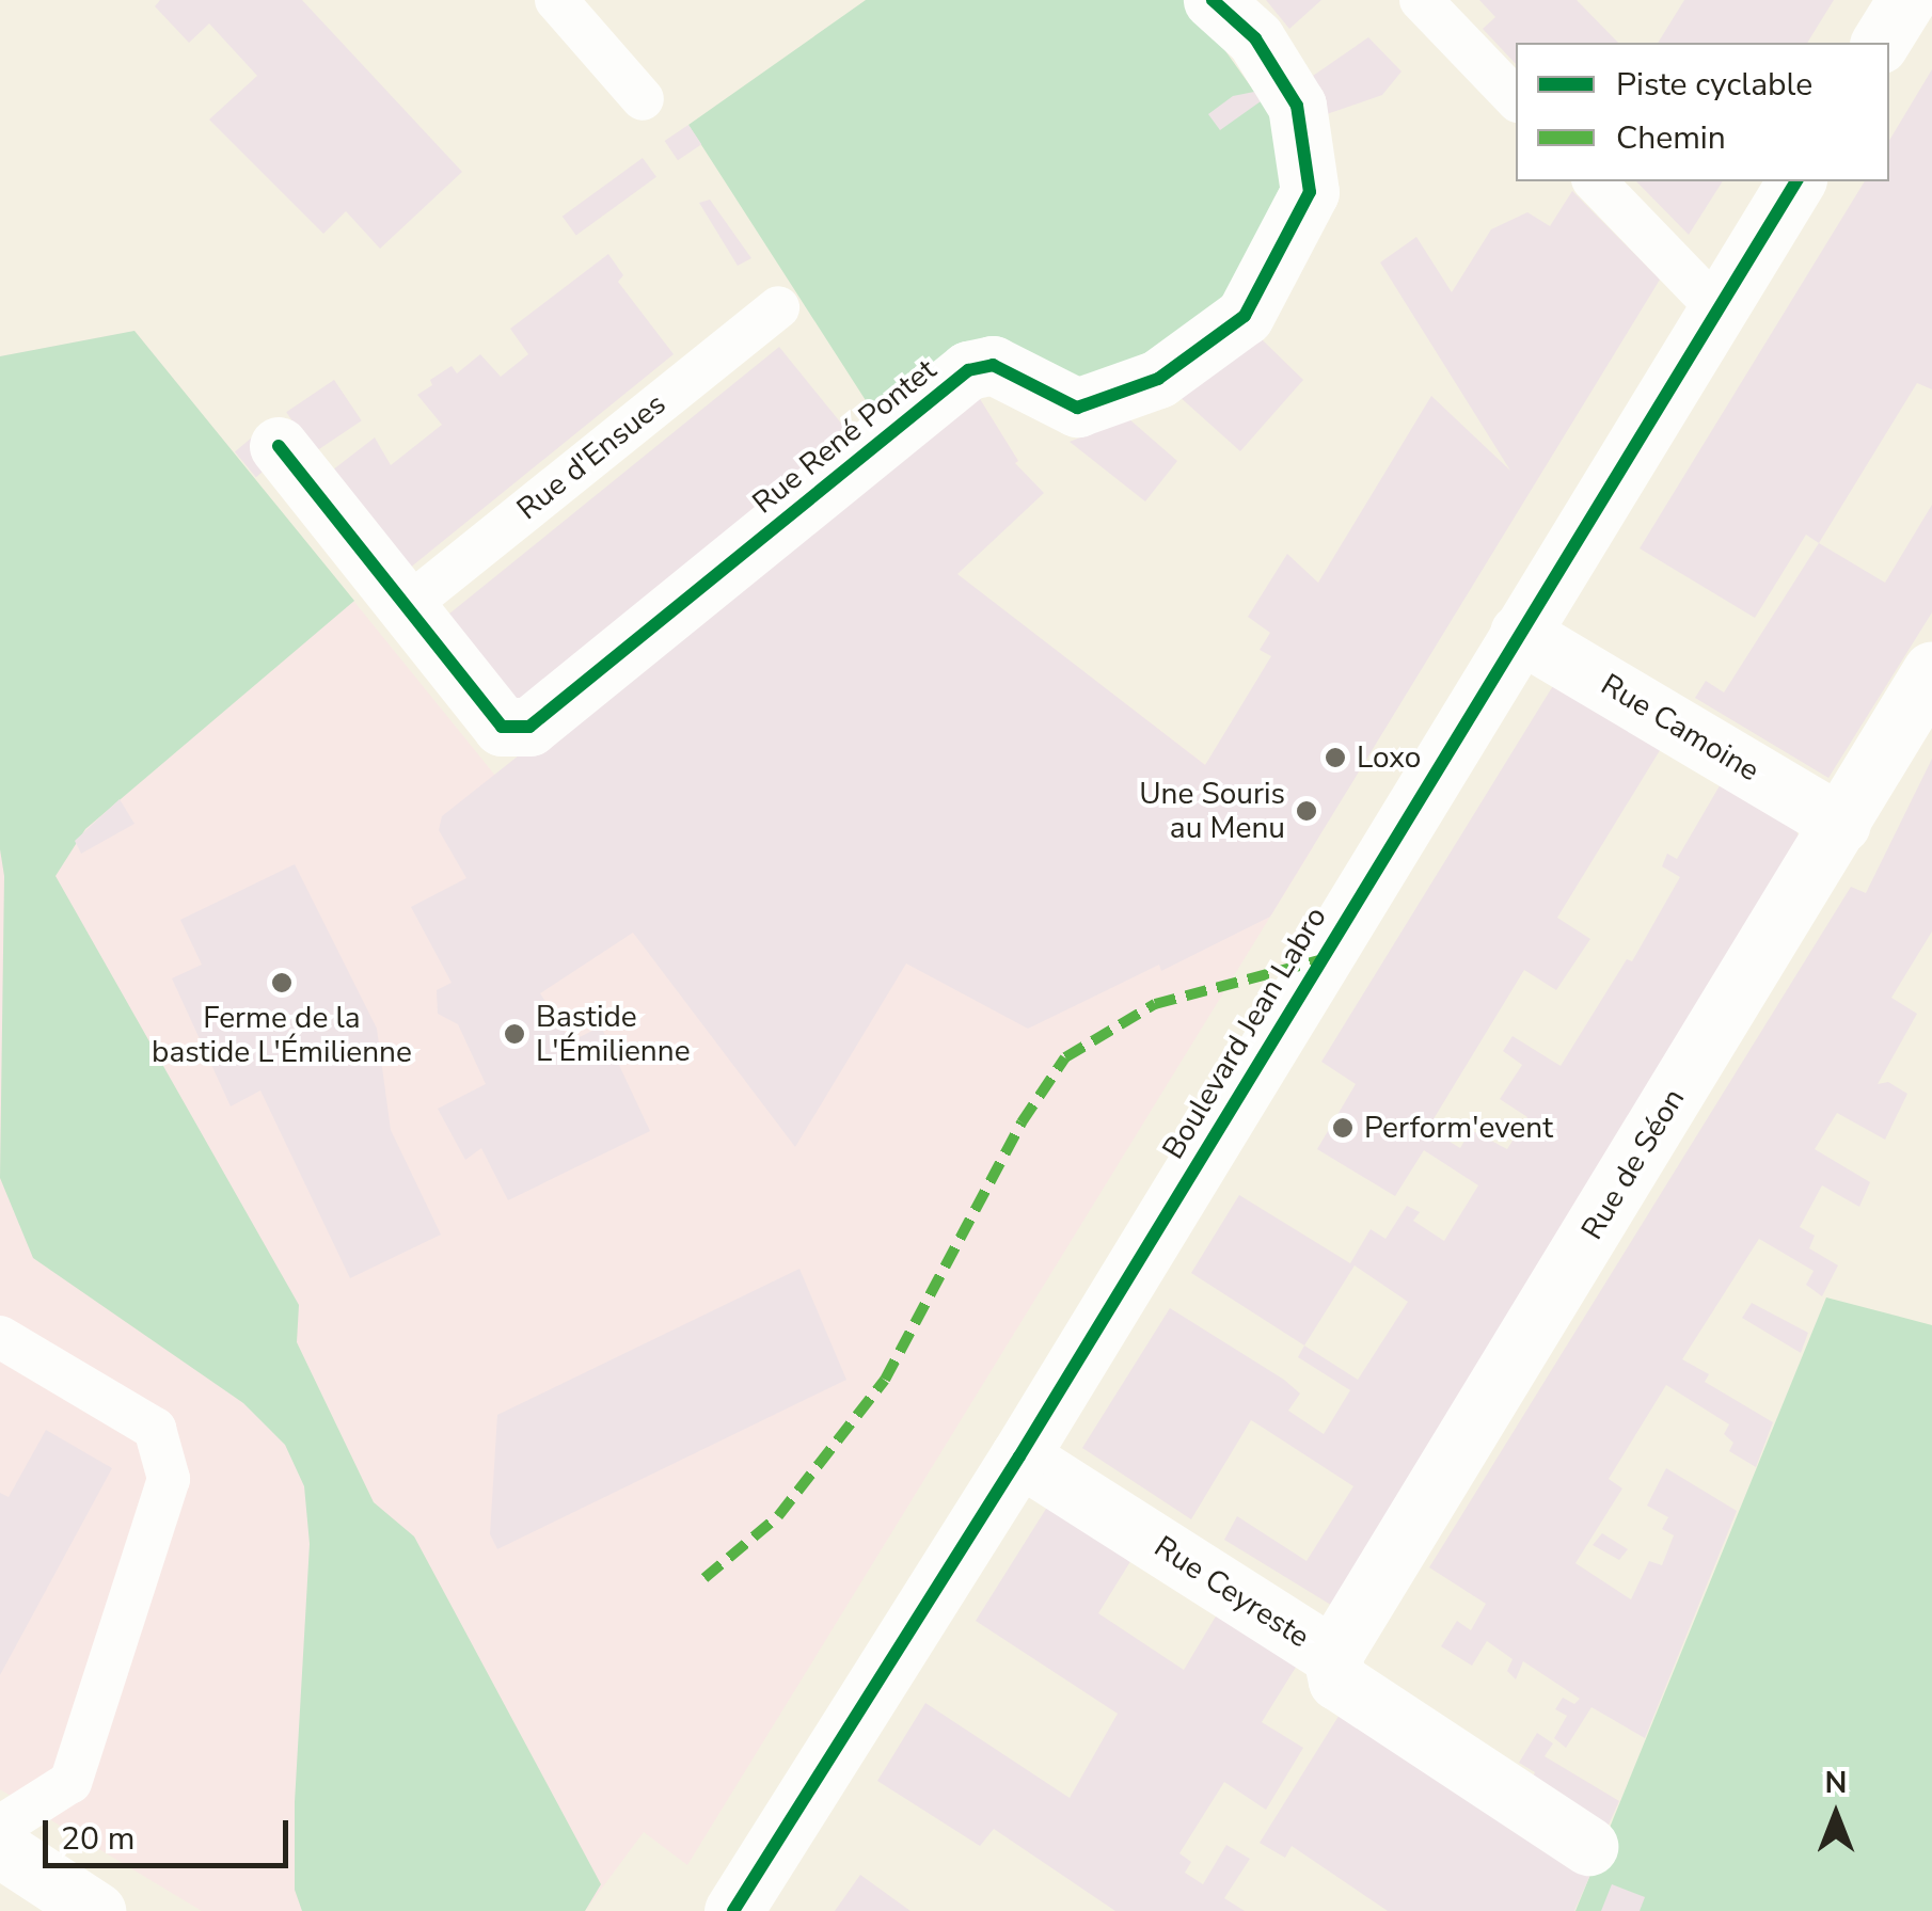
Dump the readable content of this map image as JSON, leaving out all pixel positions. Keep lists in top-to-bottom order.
{
  "streets": {
    "street": [
      "Rue René Pontet",
      "Rue Camoine",
      "Boulevard Jean Labro",
      "Rue de Séon",
      "Rue Ceyreste"
    ],
    "lane": ["Rue d'Ensues"]
  },
  "crossings": [
    ["Rue René Pontet", "Rue d'Ensues"],
    ["Rue Camoine", "Boulevard Jean Labro"],
    ["Rue Camoine", "Rue de Séon"],
    ["Boulevard Jean Labro", "Rue Ceyreste"],
    ["Rue de Séon", "Rue Ceyreste"]
  ],
  "places": [
    "Loxo",
    "Une Souris au Menu",
    "Ferme de la bastide L'Émilienne",
    "Bastide L'Émilienne",
    "Perform'event"
  ],
  "legend": ["Piste cyclable", "Chemin"],
  "scale_bar": "20 m",
  "north": "top"
}
